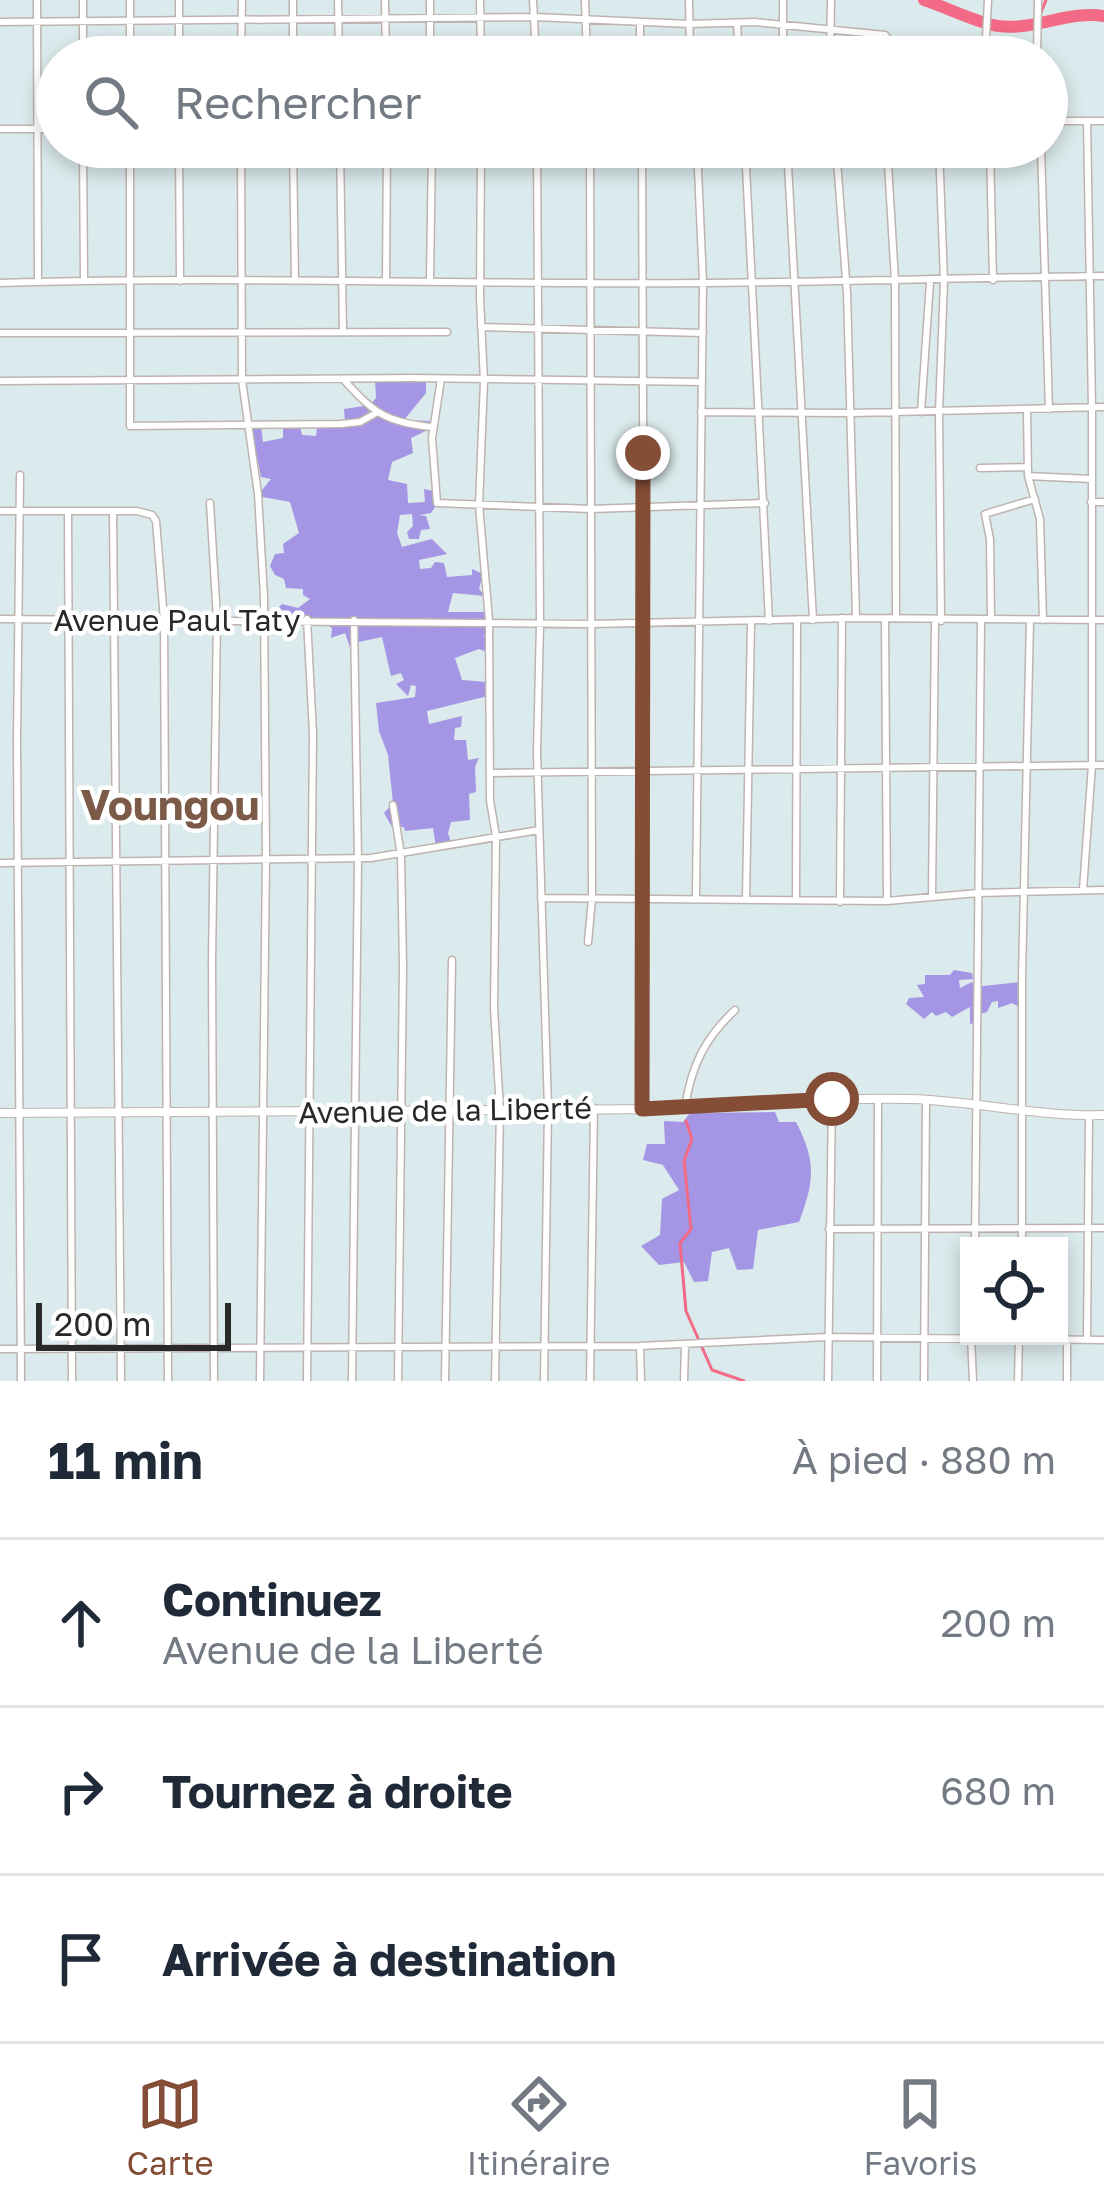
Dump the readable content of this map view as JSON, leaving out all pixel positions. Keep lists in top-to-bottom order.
{
  "streets": {
    "street": ["Avenue Paul Taty", "Avenue de la Liberté"]
  },
  "districts": ["Voungou"],
  "scale_bar": "200 m",
  "page": {
    "search": "Rechercher",
    "scale": "200 m",
    "heading": ["11 min", "À pied · 880 m"],
    "list": [
      ["Continuez", "Avenue de la Liberté", "200 m"],
      ["Tournez à droite", "680 m"],
      "Arrivée à destination"
    ],
    "nav": ["Carte", "Itinéraire", "Favoris"]
  }
}
